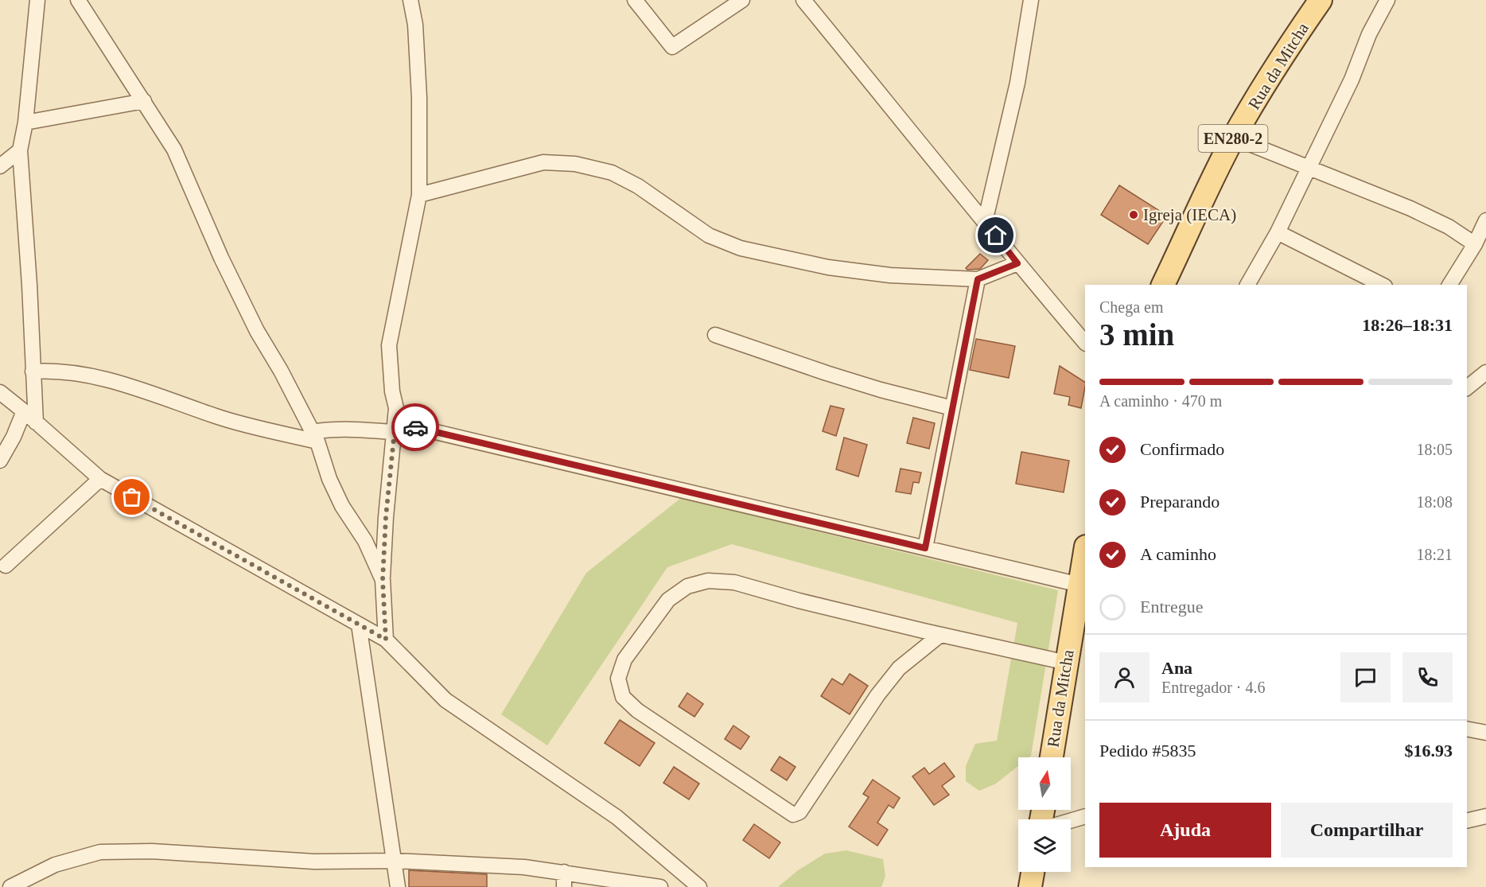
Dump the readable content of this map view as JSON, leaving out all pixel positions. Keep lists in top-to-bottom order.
{
  "streets": {
    "main road": ["Rua da Mitcha", "EN280-2"]
  },
  "places": ["Igreja (IECA)"],
  "north": "top",
  "page": {
    "heading": ["3 min", "Chega em", "18:26–18:31"],
    "panel": [
      "Ana",
      "Entregador · 4.6",
      "Pedido #5835",
      "$16.93"
    ],
    "bar": "A caminho · 470 m",
    "list": [
      ["Confirmado", "18:05"],
      ["Preparando", "18:08"],
      ["A caminho", "18:21"],
      "Entregue"
    ],
    "buttons": ["Ajuda", "Compartilhar"]
  }
}
